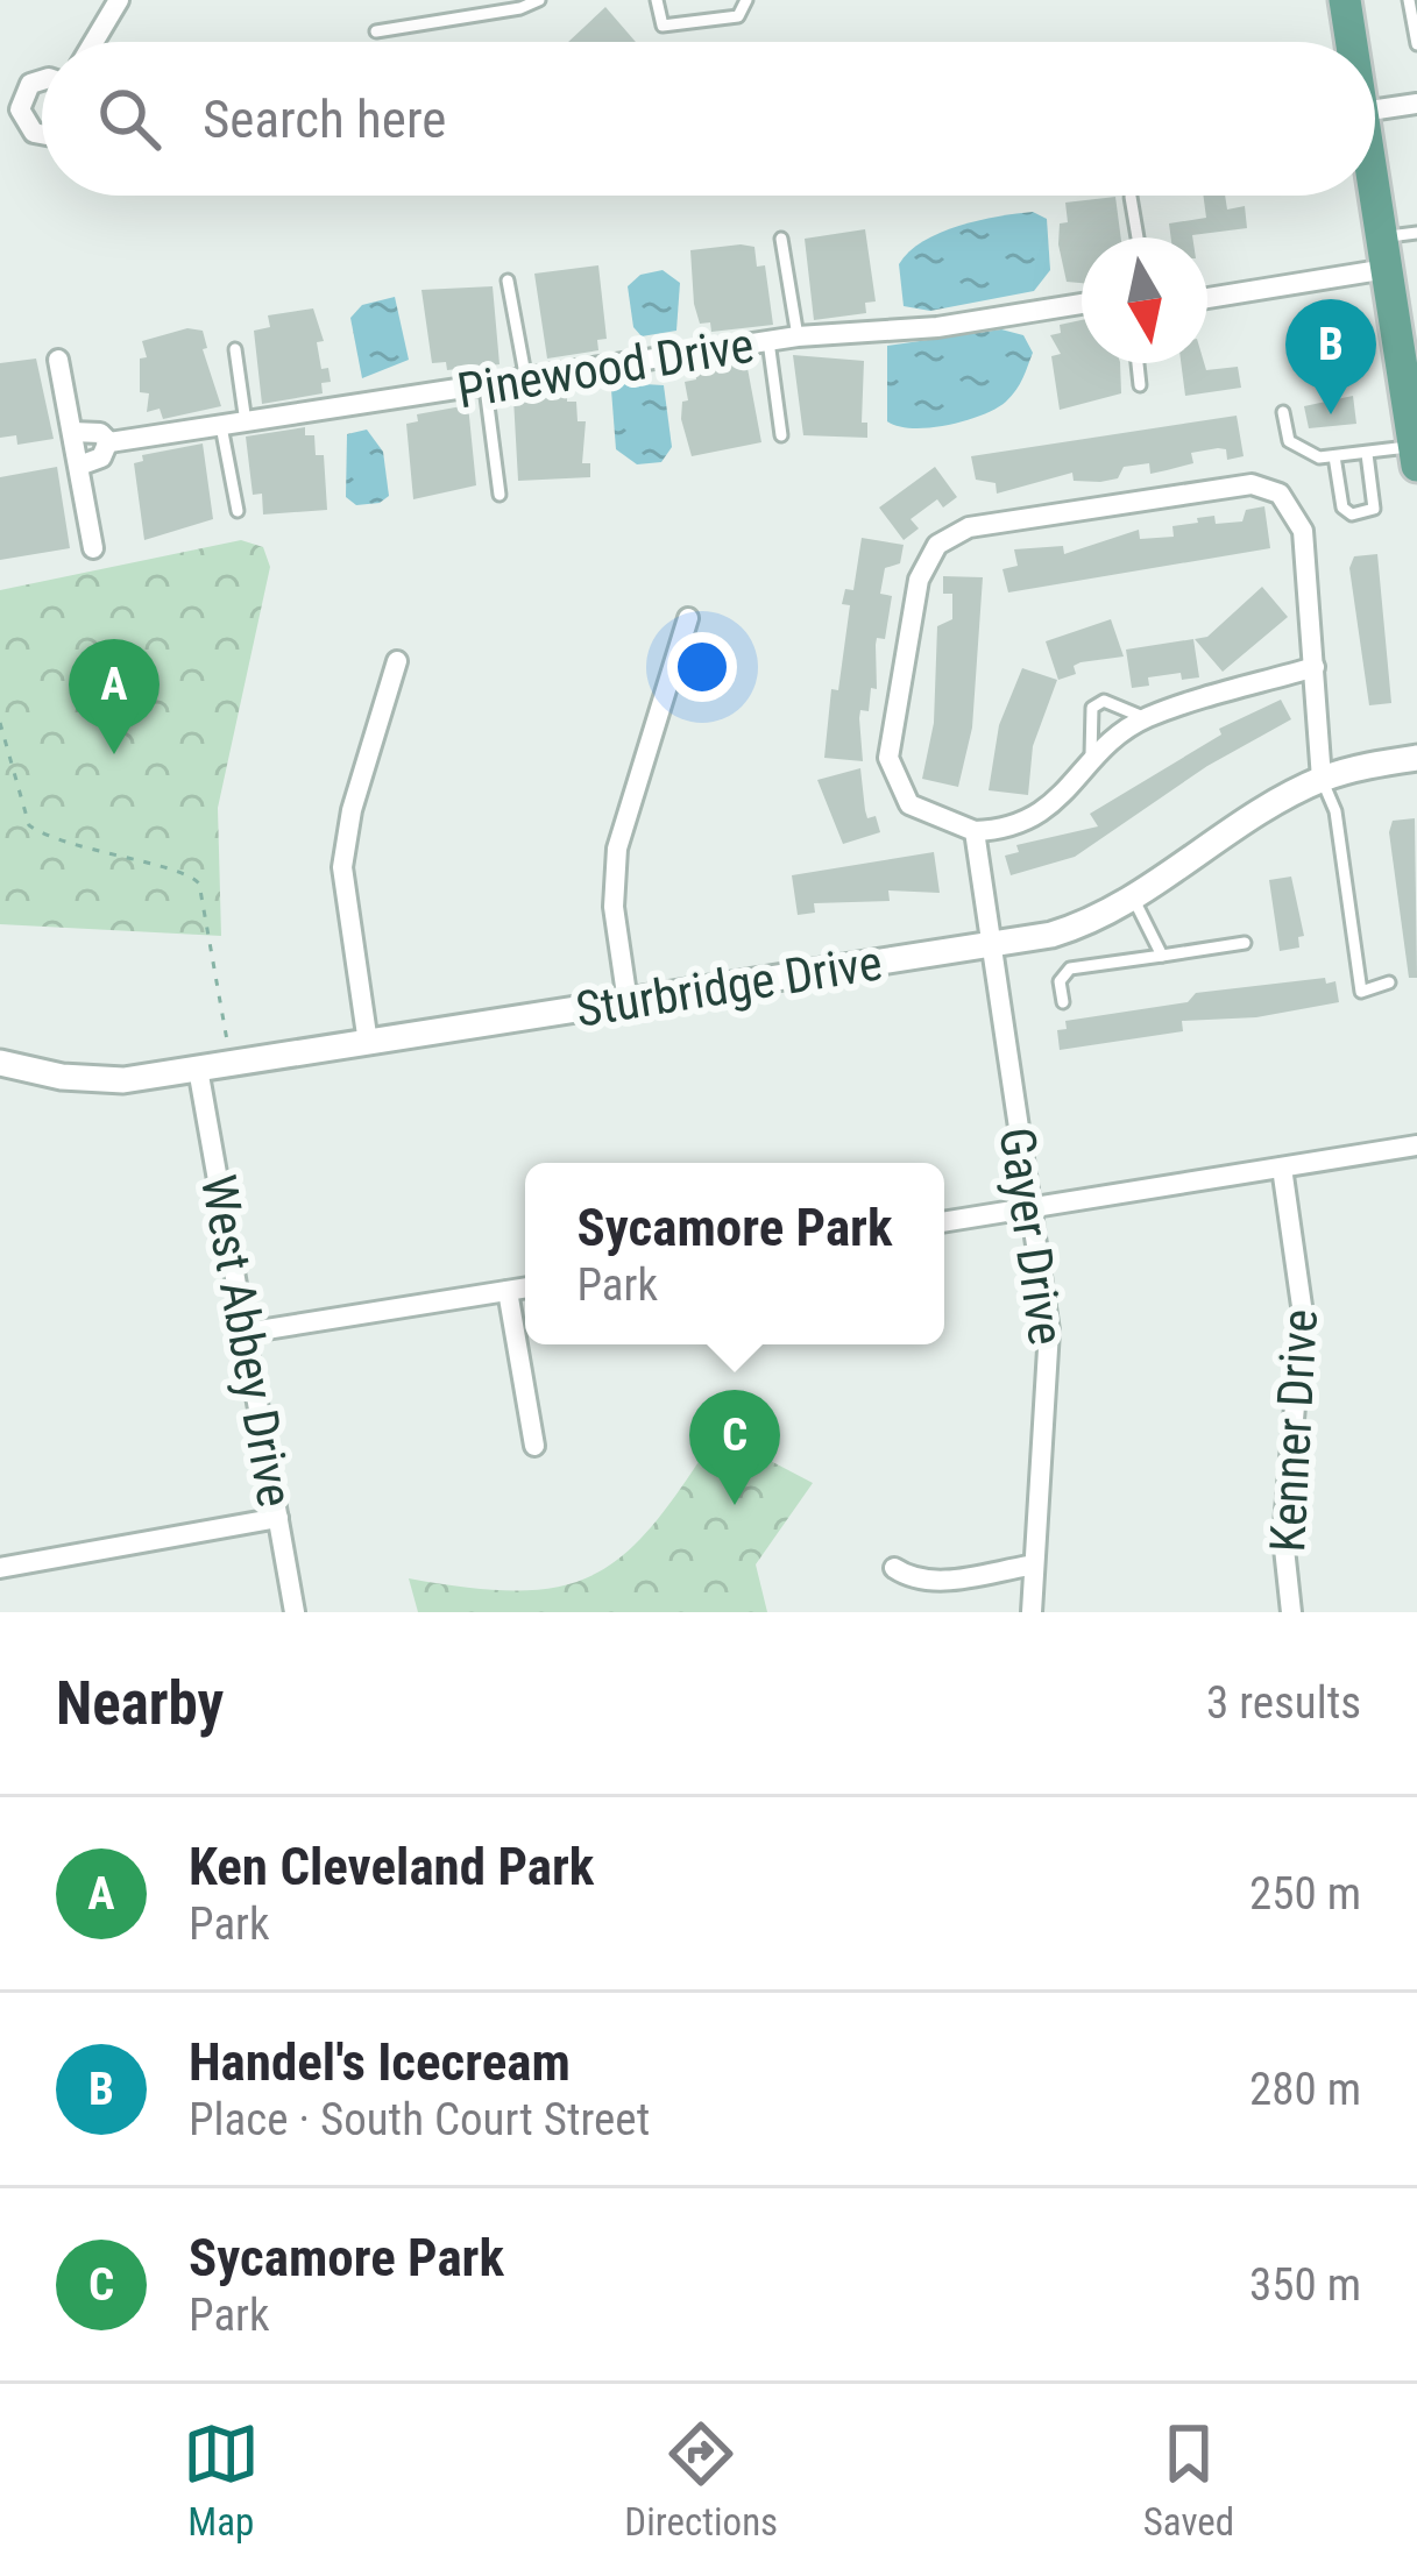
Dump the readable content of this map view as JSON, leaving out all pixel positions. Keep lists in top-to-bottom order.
{
  "streets": {
    "street": [
      "Pinewood Drive",
      "Sturbridge Drive",
      "Gayer Drive",
      "West Abbey Drive",
      "Kenner Drive"
    ]
  },
  "crossings": [
    ["Sturbridge Drive", "Gayer Drive"],
    ["Sturbridge Drive", "West Abbey Drive"]
  ],
  "north": "bottom",
  "page": {
    "search": "Search here",
    "pins": ["B", "A", "C"],
    "popup": ["Sycamore Park", "Park"],
    "heading": ["Nearby", "3 results"],
    "list": [
      {
        "mark": "A",
        "name": "Ken Cleveland Park",
        "note": "Park",
        "value": "250 m"
      },
      {
        "mark": "B",
        "name": "Handel's Icecream",
        "note": "Place · South Court Street",
        "value": "280 m"
      },
      {
        "mark": "C",
        "name": "Sycamore Park",
        "note": "Park",
        "value": "350 m"
      }
    ],
    "nav": ["Map", "Directions", "Saved"]
  }
}
